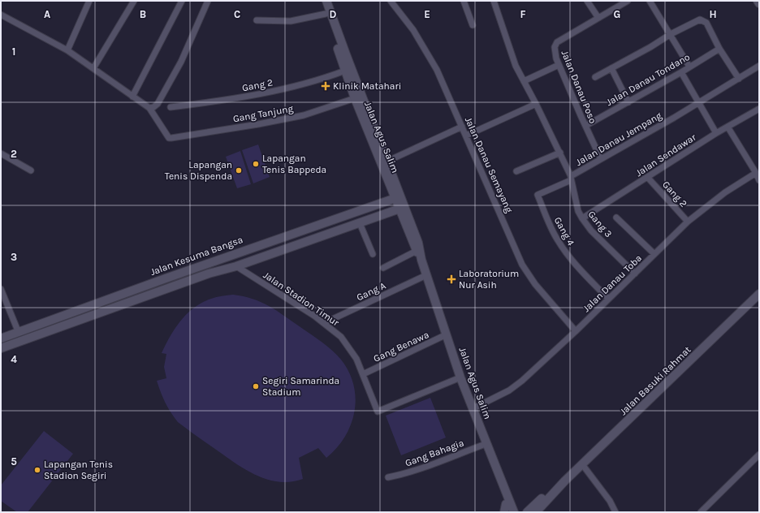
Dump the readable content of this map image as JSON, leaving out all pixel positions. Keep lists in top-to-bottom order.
{
  "streets": {
    "street": [
      "Jalan Danau Tondano",
      "Gang 2",
      "Jalan Danau Poso",
      "Gang Tanjung",
      "Jalan Agus Salim",
      "Jalan Danau Jempang",
      "Jalan Sendawar",
      "Jalan Danau Semayang",
      "Gang 3",
      "Gang 4",
      "Jalan Kesuma Bangsa",
      "Jalan Danau Toba",
      "Gang A",
      "Jalan Stadion Timur",
      "Gang Benawa",
      "Jalan Basuki Rahmat",
      "Gang Bahagia"
    ]
  },
  "crossings": [
    ["Jalan Danau Tondano", "Jalan Danau Poso"],
    ["Gang 2", "Jalan Agus Salim"],
    ["Gang 2", "Jalan Sendawar"],
    ["Gang 2", "Jalan Danau Toba"],
    ["Jalan Danau Poso", "Jalan Danau Jempang"],
    ["Gang Tanjung", "Jalan Agus Salim"],
    ["Jalan Agus Salim", "Jalan Kesuma Bangsa"],
    ["Jalan Agus Salim", "Jalan Danau Toba"],
    ["Jalan Agus Salim", "Gang A"],
    ["Jalan Agus Salim", "Jalan Stadion Timur"],
    ["Jalan Agus Salim", "Gang Benawa"],
    ["Jalan Agus Salim", "Gang Bahagia"],
    ["Jalan Danau Jempang", "Gang 3"],
    ["Jalan Danau Jempang", "Gang 4"],
    ["Jalan Sendawar", "Gang 3"],
    ["Jalan Danau Semayang", "Jalan Danau Toba"],
    ["Gang 3", "Gang 4"],
    ["Gang 3", "Jalan Danau Toba"],
    ["Gang 4", "Jalan Danau Toba"],
    ["Gang A", "Jalan Stadion Timur"],
    ["Jalan Stadion Timur", "Gang Benawa"]
  ],
  "places": {
    "health": ["Klinik Matahari", "Laboratorium Nur Asih"],
    "other": [
      "Lapangan Tenis Bappeda",
      "Lapangan Tenis Dispenda",
      "Segiri Samarinda Stadium",
      "Lapangan Tenis Stadion Segiri"
    ]
  },
  "grid": {
    "columns": [
      "A",
      "B",
      "C",
      "D",
      "E",
      "F",
      "G",
      "H"
    ],
    "rows": [
      "1",
      "2",
      "3",
      "4",
      "5"
    ]
  }
}
